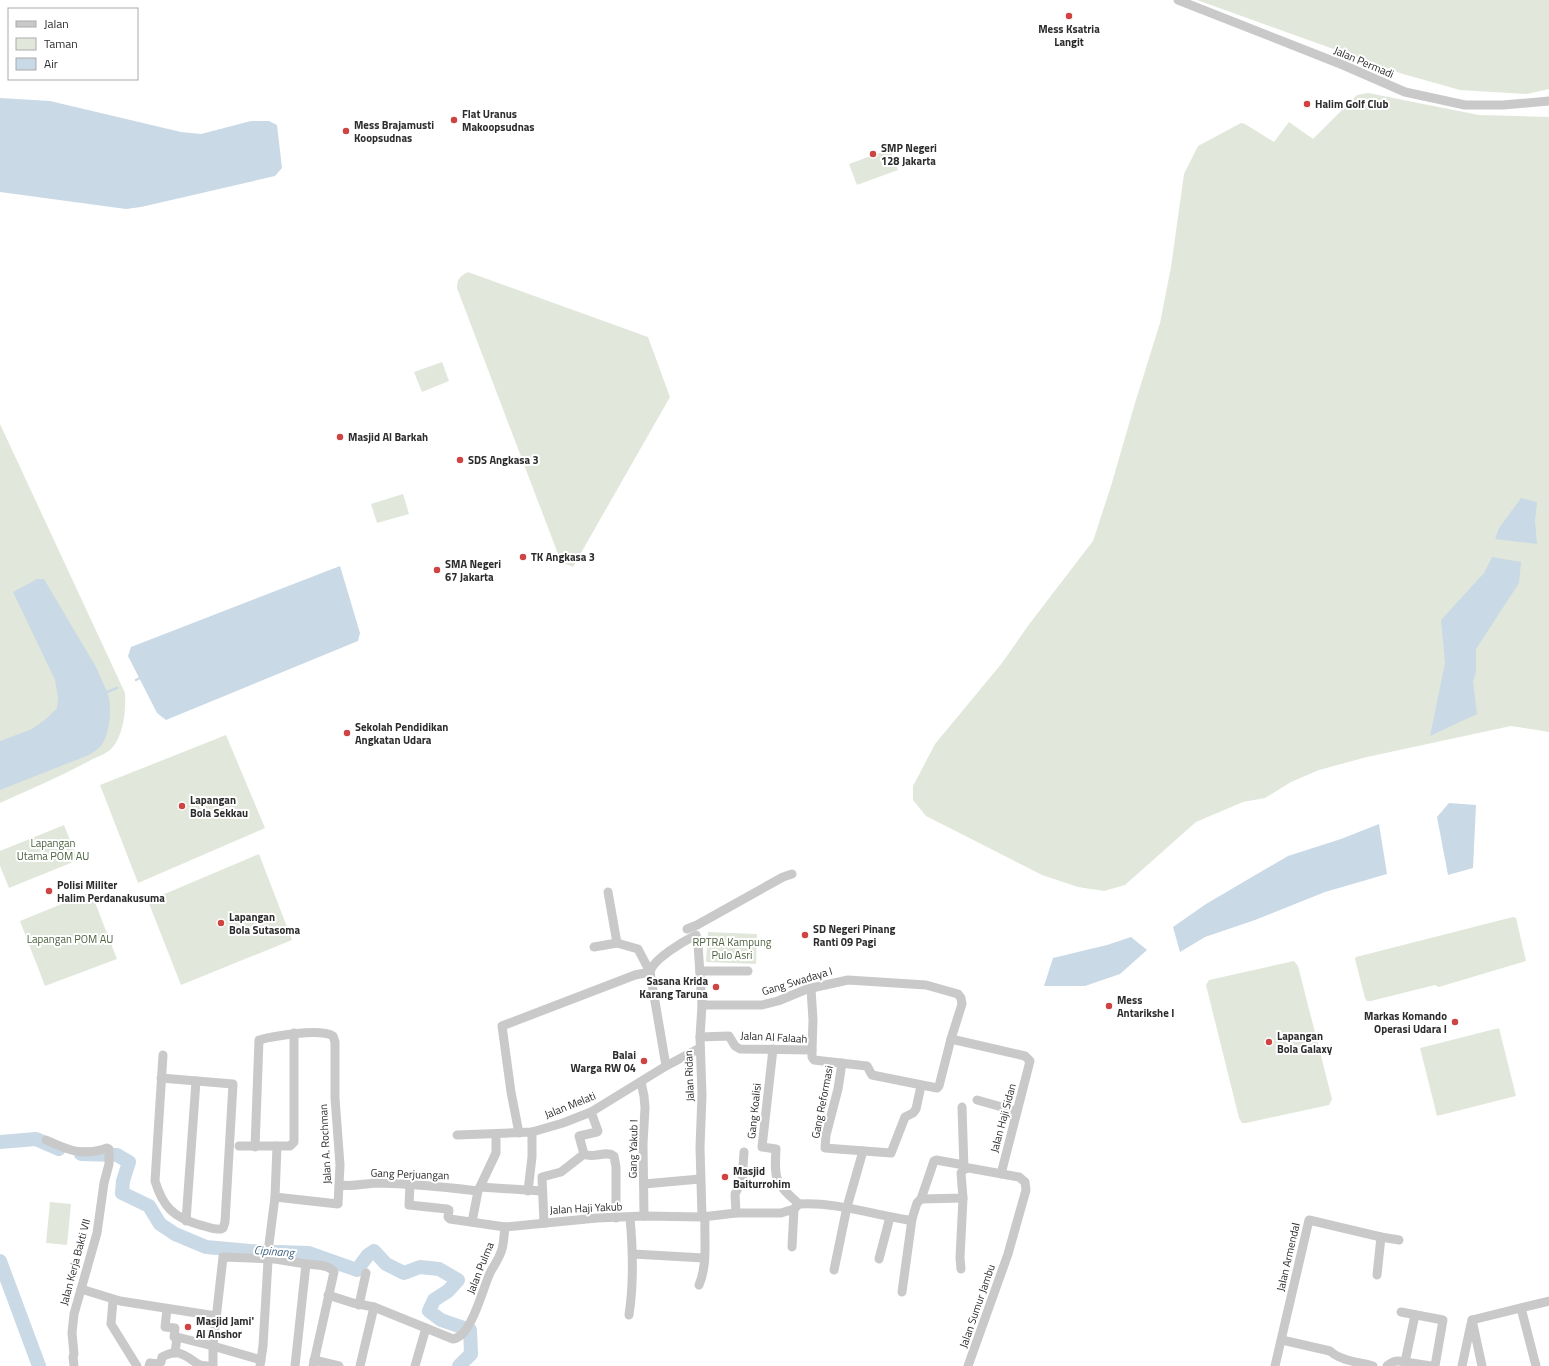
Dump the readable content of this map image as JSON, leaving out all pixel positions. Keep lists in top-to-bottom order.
{
  "streets": {
    "street": [
      "Jalan Permadi",
      "Gang Swadaya I",
      "Jalan Al Falaah",
      "Jalan Ridan",
      "Gang Reformasi",
      "Jalan Melati",
      "Gang Koalisi",
      "Jalan Haji Sidan",
      "Jalan A. Rochman",
      "Gang Yakub I",
      "Gang Perjuangan",
      "Jalan Haji Yakub",
      "Jalan Armendal",
      "Jalan Kerja Bakti VII",
      "Jalan Pulma",
      "Jalan Sumur Jambu"
    ]
  },
  "crossings": [
    ["Gang Swadaya I", "Jalan Al Falaah"],
    ["Gang Swadaya I", "Jalan Ridan"],
    ["Gang Swadaya I", "Jalan Haji Sidan"],
    ["Jalan Al Falaah", "Jalan Ridan"],
    ["Jalan Al Falaah", "Gang Reformasi"],
    ["Jalan Al Falaah", "Gang Koalisi"],
    ["Jalan Al Falaah", "Jalan Haji Sidan"],
    ["Jalan Ridan", "Jalan Melati"],
    ["Jalan Ridan", "Jalan Haji Yakub"],
    ["Jalan Melati", "Gang Yakub I"],
    ["Gang Koalisi", "Jalan Haji Yakub"],
    ["Jalan Haji Sidan", "Jalan Sumur Jambu"],
    ["Jalan A. Rochman", "Gang Perjuangan"],
    ["Gang Yakub I", "Jalan Haji Yakub"],
    ["Gang Perjuangan", "Jalan Haji Yakub"],
    ["Jalan Haji Yakub", "Jalan Pulma"]
  ],
  "water": ["Cipinang"],
  "parks": ["Lapangan Utama POM AU", "Lapangan POM AU", "RPTRA Kampung Pulo Asri"],
  "places": [
    "Mess Ksatria Langit",
    "Halim Golf Club",
    "Flat Uranus Makoopsudnas",
    "Mess Brajamusti Koopsudnas",
    "SMP Negeri 128 Jakarta",
    "Masjid Al Barkah",
    "SDS Angkasa 3",
    "TK Angkasa 3",
    "SMA Negeri 67 Jakarta",
    "Sekolah Pendidikan Angkatan Udara",
    "Lapangan Bola Sekkau",
    "Polisi Militer Halim Perdanakusuma",
    "Lapangan Bola Sutasoma",
    "SD Negeri Pinang Ranti 09 Pagi",
    "Sasana Krida Karang Taruna",
    "Mess Antarikshe I",
    "Markas Komando Operasi Udara I",
    "Lapangan Bola Galaxy",
    "Balai Warga RW 04",
    "Masjid Baiturrohim",
    "Masjid Jami' Al Anshor"
  ],
  "legend": ["Jalan", "Taman", "Air"]
}
